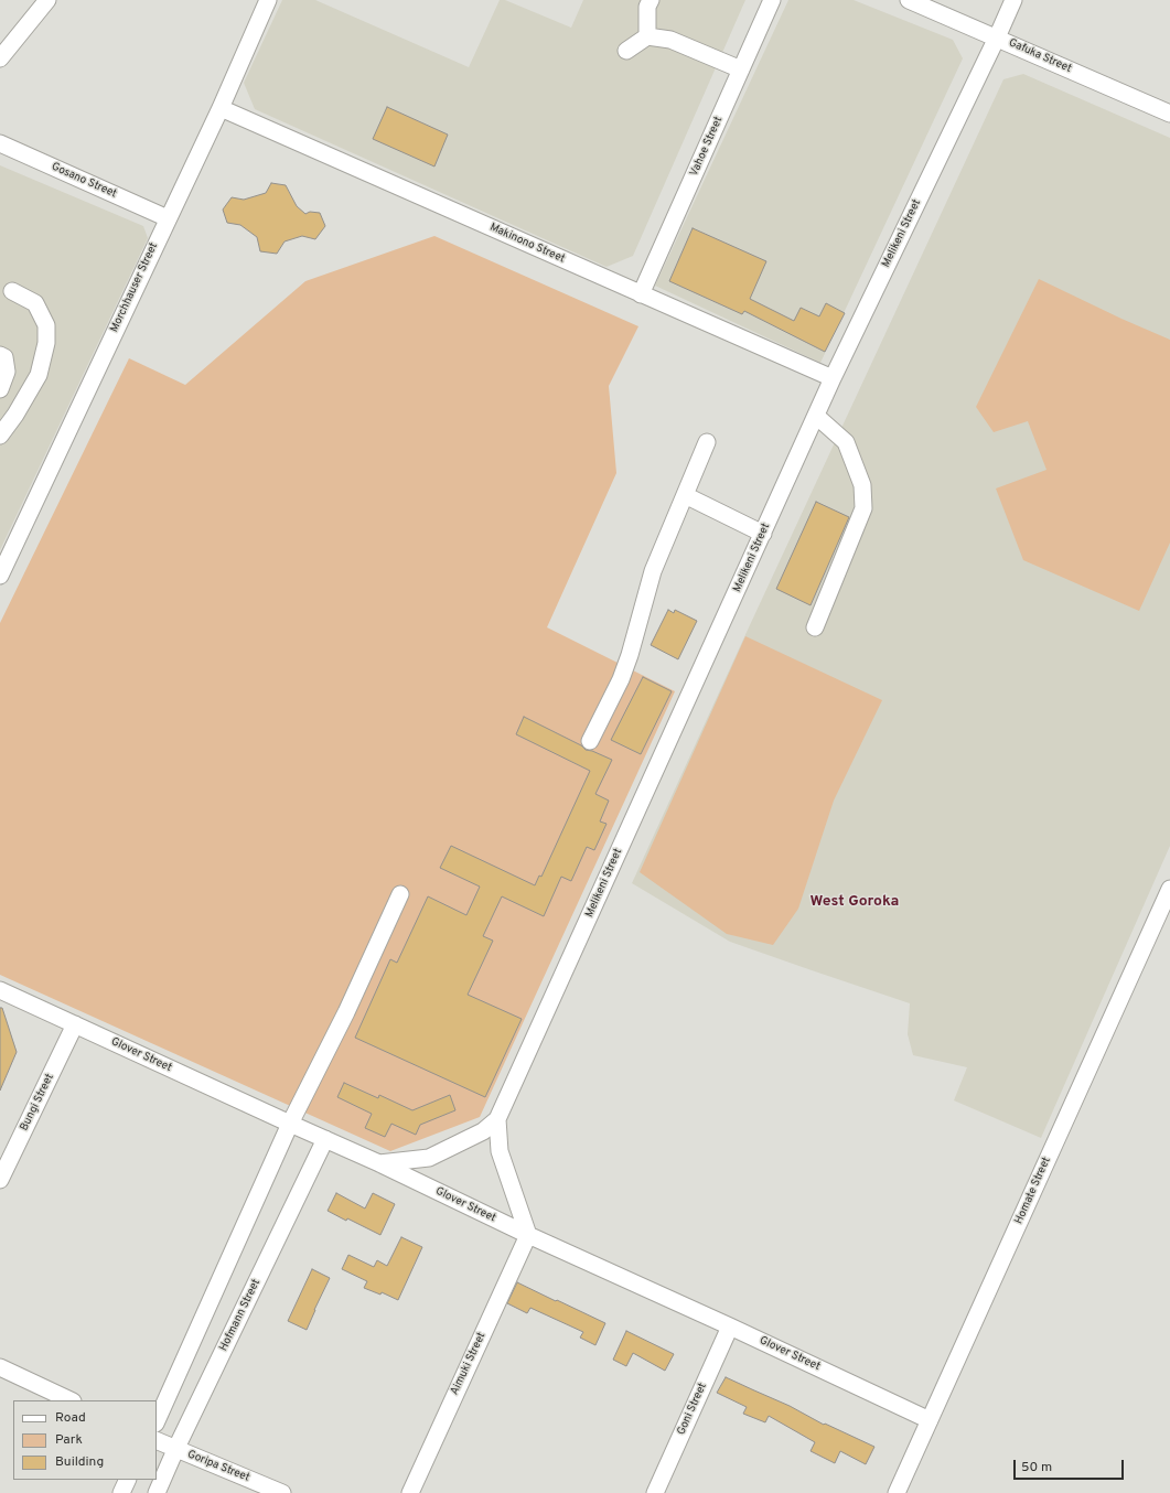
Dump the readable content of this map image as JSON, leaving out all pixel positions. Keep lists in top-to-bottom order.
{
  "streets": {
    "street": [
      "Gafuka Street",
      "Vahoe Street",
      "Gosano Street",
      "Melikeni Street",
      "Makinono Street",
      "Morchhauser Street",
      "Glover Street",
      "Bungi Street",
      "Homate Street",
      "Hofmann Street",
      "Aimuki Street",
      "Goni Street",
      "Goripa Street"
    ]
  },
  "crossings": [
    ["Gafuka Street", "Melikeni Street"],
    ["Vahoe Street", "Makinono Street"],
    ["Gosano Street", "Morchhauser Street"],
    ["Melikeni Street", "Makinono Street"],
    ["Melikeni Street", "Glover Street"],
    ["Melikeni Street", "Aimuki Street"],
    ["Makinono Street", "Morchhauser Street"],
    ["Glover Street", "Bungi Street"],
    ["Glover Street", "Homate Street"],
    ["Glover Street", "Hofmann Street"],
    ["Glover Street", "Aimuki Street"],
    ["Glover Street", "Goni Street"],
    ["Hofmann Street", "Goripa Street"]
  ],
  "districts": ["West Goroka"],
  "legend": ["Road", "Park", "Building"],
  "scale_bar": "50 m"
}
